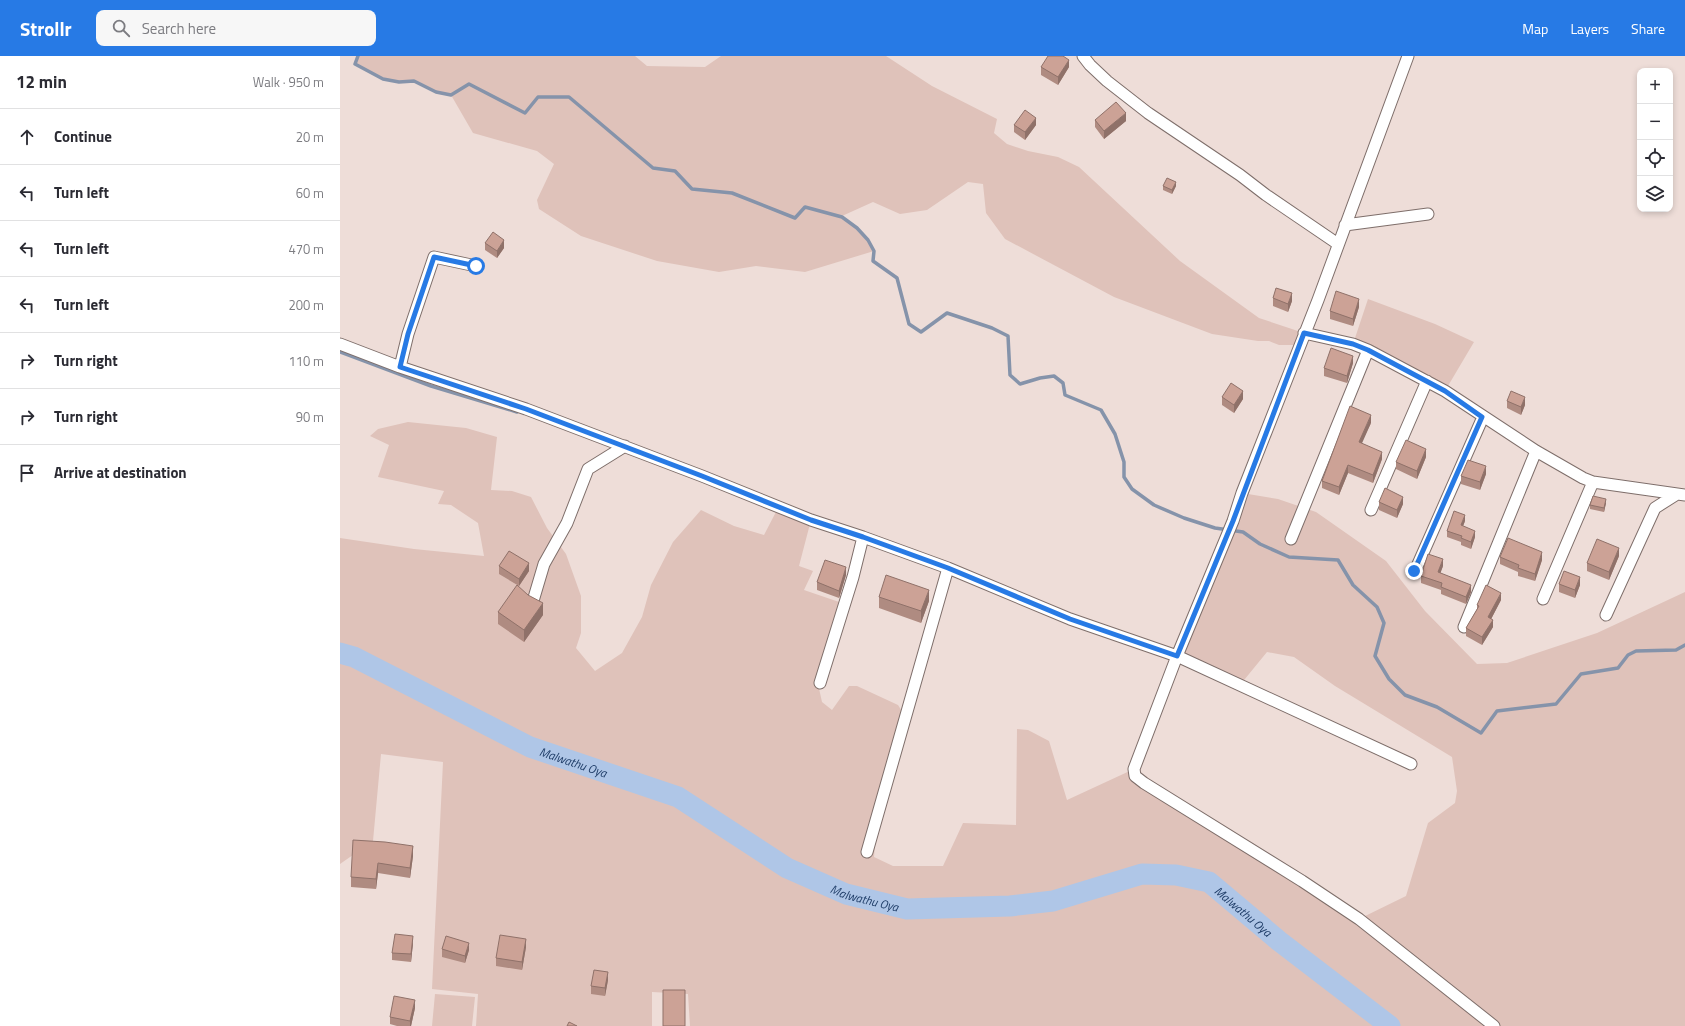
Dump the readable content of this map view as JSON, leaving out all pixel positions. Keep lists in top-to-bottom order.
{
  "water": ["Malwathu Oya"],
  "page": {
    "header": "Strollr",
    "search": "Search here",
    "nav": ["Map", "Layers", "Share"],
    "heading": ["12 min", "Walk · 950 m"],
    "map_buttons": ["+", "−"],
    "list": [
      ["Continue", "20 m"],
      ["Turn left", "60 m"],
      ["Turn left", "470 m"],
      ["Turn left", "200 m"],
      ["Turn right", "110 m"],
      ["Turn right", "90 m"],
      "Arrive at destination"
    ]
  }
}
